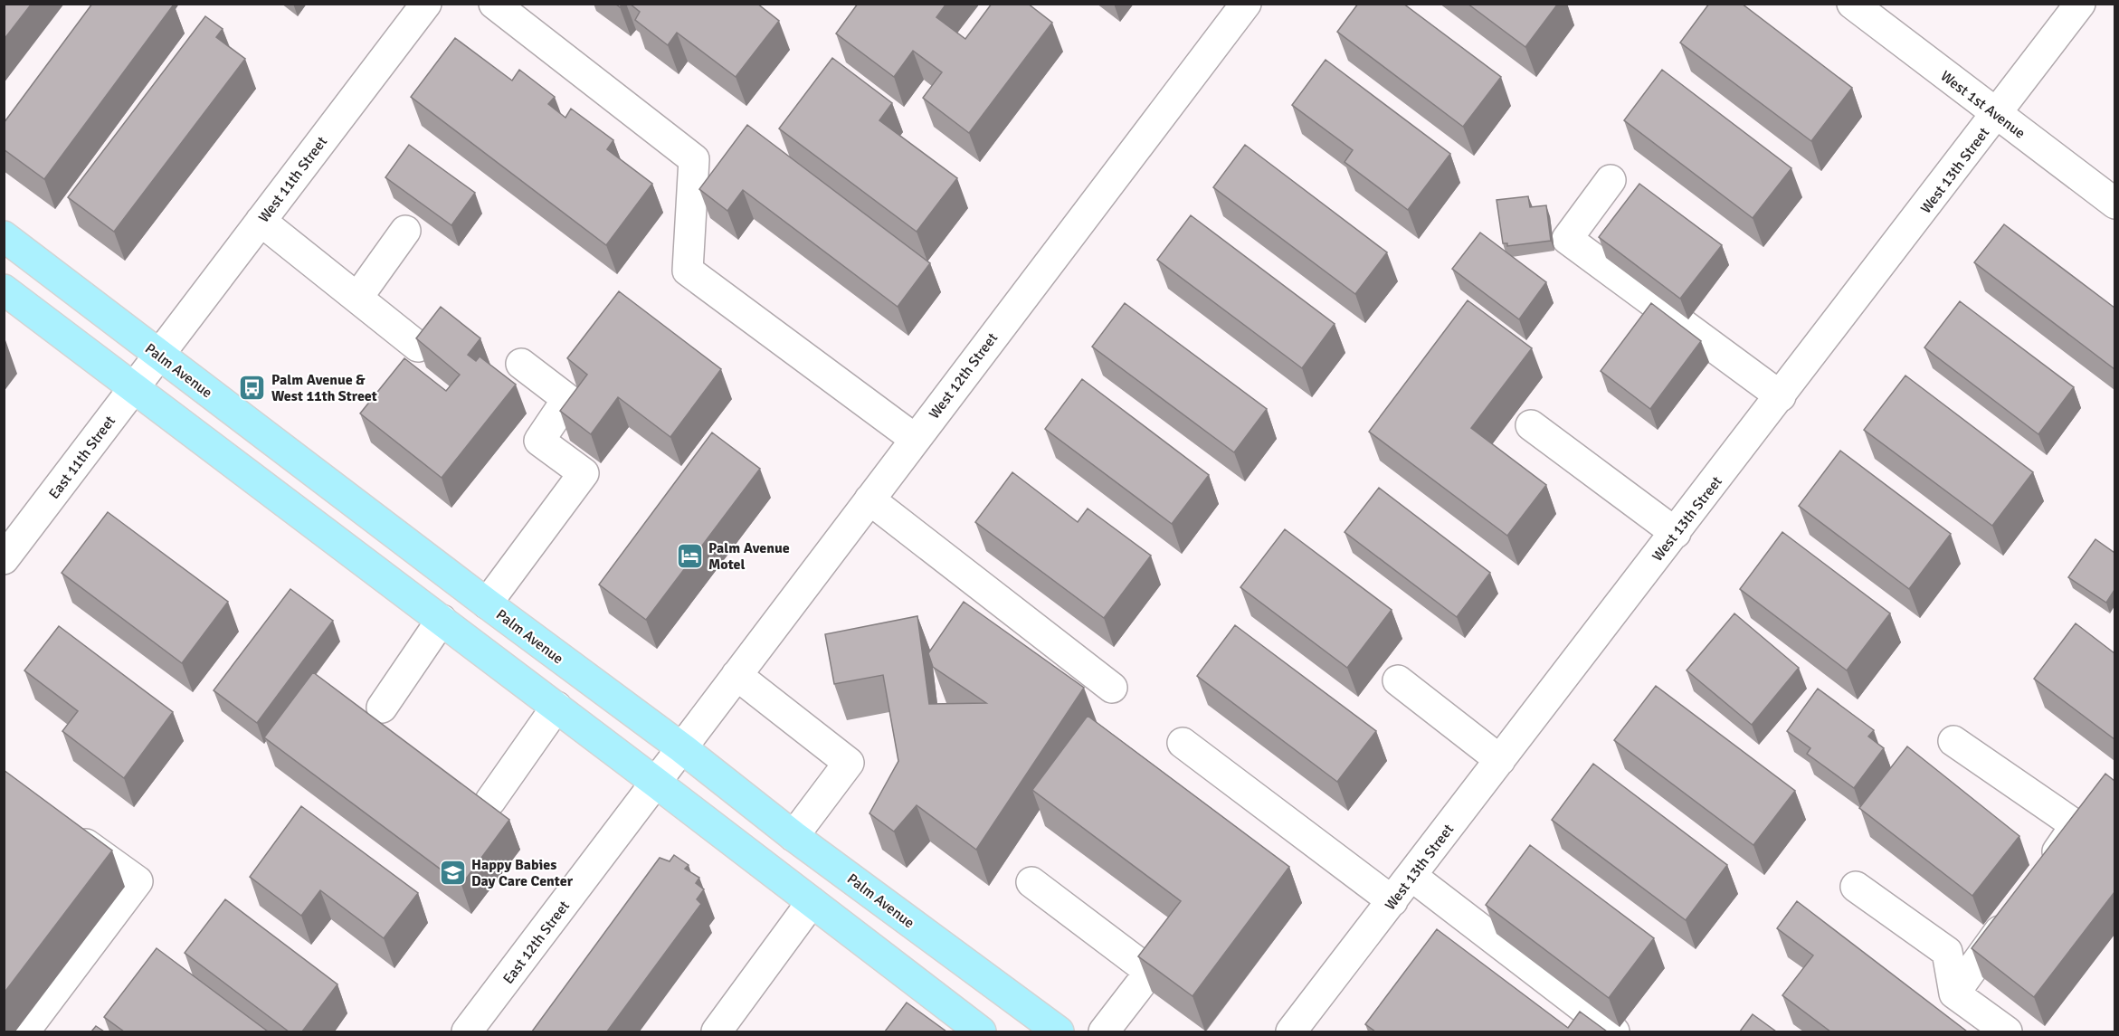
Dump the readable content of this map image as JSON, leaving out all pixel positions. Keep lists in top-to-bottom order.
{
  "streets": {
    "main road": ["Palm Avenue"],
    "street": [
      "West 1st Avenue",
      "West 13th Street",
      "West 11th Street",
      "West 12th Street",
      "East 11th Street",
      "East 12th Street"
    ]
  },
  "crossings": [
    ["West 1st Avenue", "West 13th Street"],
    ["West 11th Street", "Palm Avenue"],
    ["West 11th Street", "East 11th Street"],
    ["Palm Avenue", "West 12th Street"],
    ["Palm Avenue", "East 11th Street"],
    ["Palm Avenue", "East 12th Street"],
    ["West 12th Street", "East 12th Street"]
  ],
  "places": {
    "bus stop": ["Palm Avenue & West 11th Street"],
    "hotel": ["Palm Avenue Motel"],
    "school or university": ["Happy Babies Day Care Center"]
  }
}
